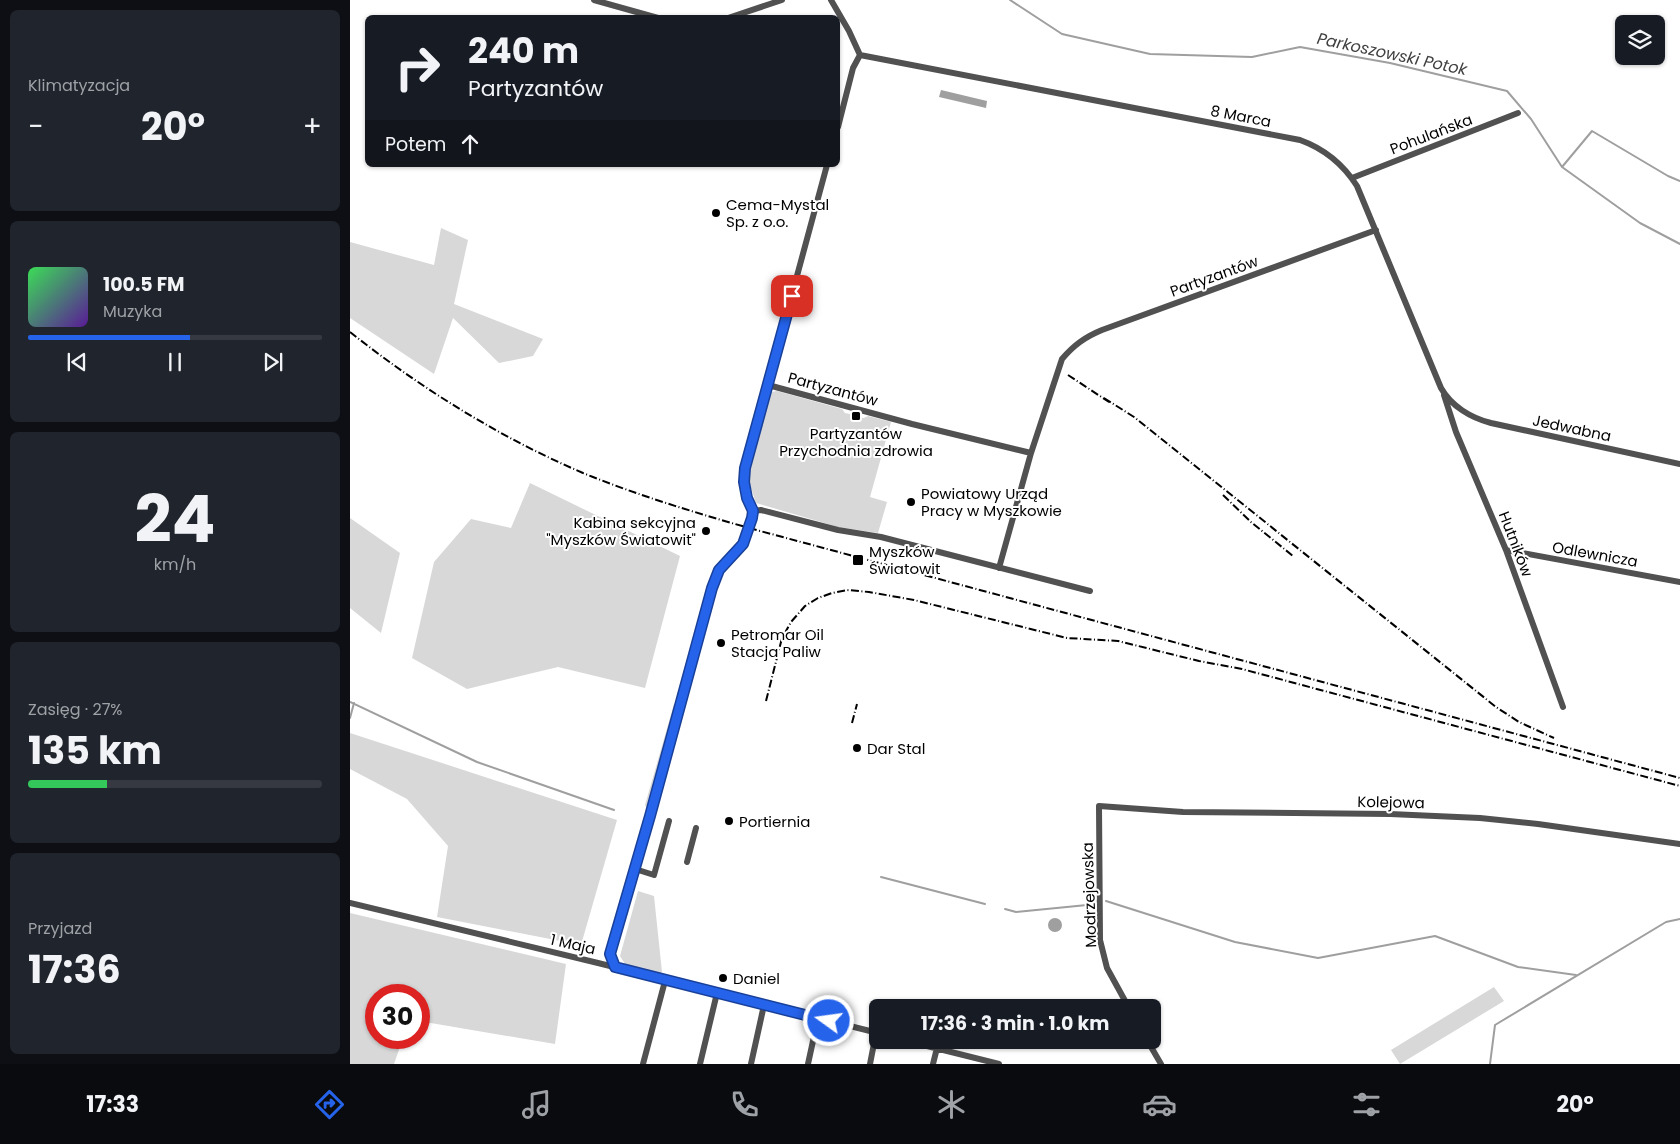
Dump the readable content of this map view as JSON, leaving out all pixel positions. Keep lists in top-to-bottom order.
{
  "streets": {
    "street": [
      "8 Marca",
      "Pohulańska",
      "Partyzantów",
      "Jedwabna",
      "Hutników",
      "Odlewnicza",
      "Kolejowa",
      "Modrzejowska",
      "1 Maja"
    ]
  },
  "crossings": [
    ["8 Marca", "Pohulańska"],
    ["8 Marca", "Partyzantów"],
    ["8 Marca", "Jedwabna"],
    ["8 Marca", "Hutników"],
    ["Hutników", "Odlewnicza"],
    ["Kolejowa", "Modrzejowska"]
  ],
  "water": ["Parkoszowski Potok"],
  "places": {
    "other": [
      "Cema-Mystal Sp. z o.o.",
      "Powiatowy Urząd Pracy w Myszkowie",
      "Kabina sekcyjna \"Myszków Światowit\"",
      "Petromar Oil Stacja Paliw",
      "Dar Stal",
      "Portiernia",
      "Daniel"
    ],
    "transit": ["Partyzantów Przychodnia zdrowia", "Myszków Światowit"]
  },
  "page": {
    "tile": [
      "Klimatyzacja",
      ["24", "km/h"],
      ["Zasięg · 27%", "135 km"],
      ["Przyjazd", "17:36"]
    ],
    "turn": ["240 m", "Partyzantów"],
    "heat": ["−", "20°", "+"],
    "then": "Potem",
    "song": ["100.5 FM", "Muzyka"],
    "limit": "30",
    "trip": "17:36 · 3 min · 1.0 km",
    "tabs": ["17:33", "20°"]
  }
}
